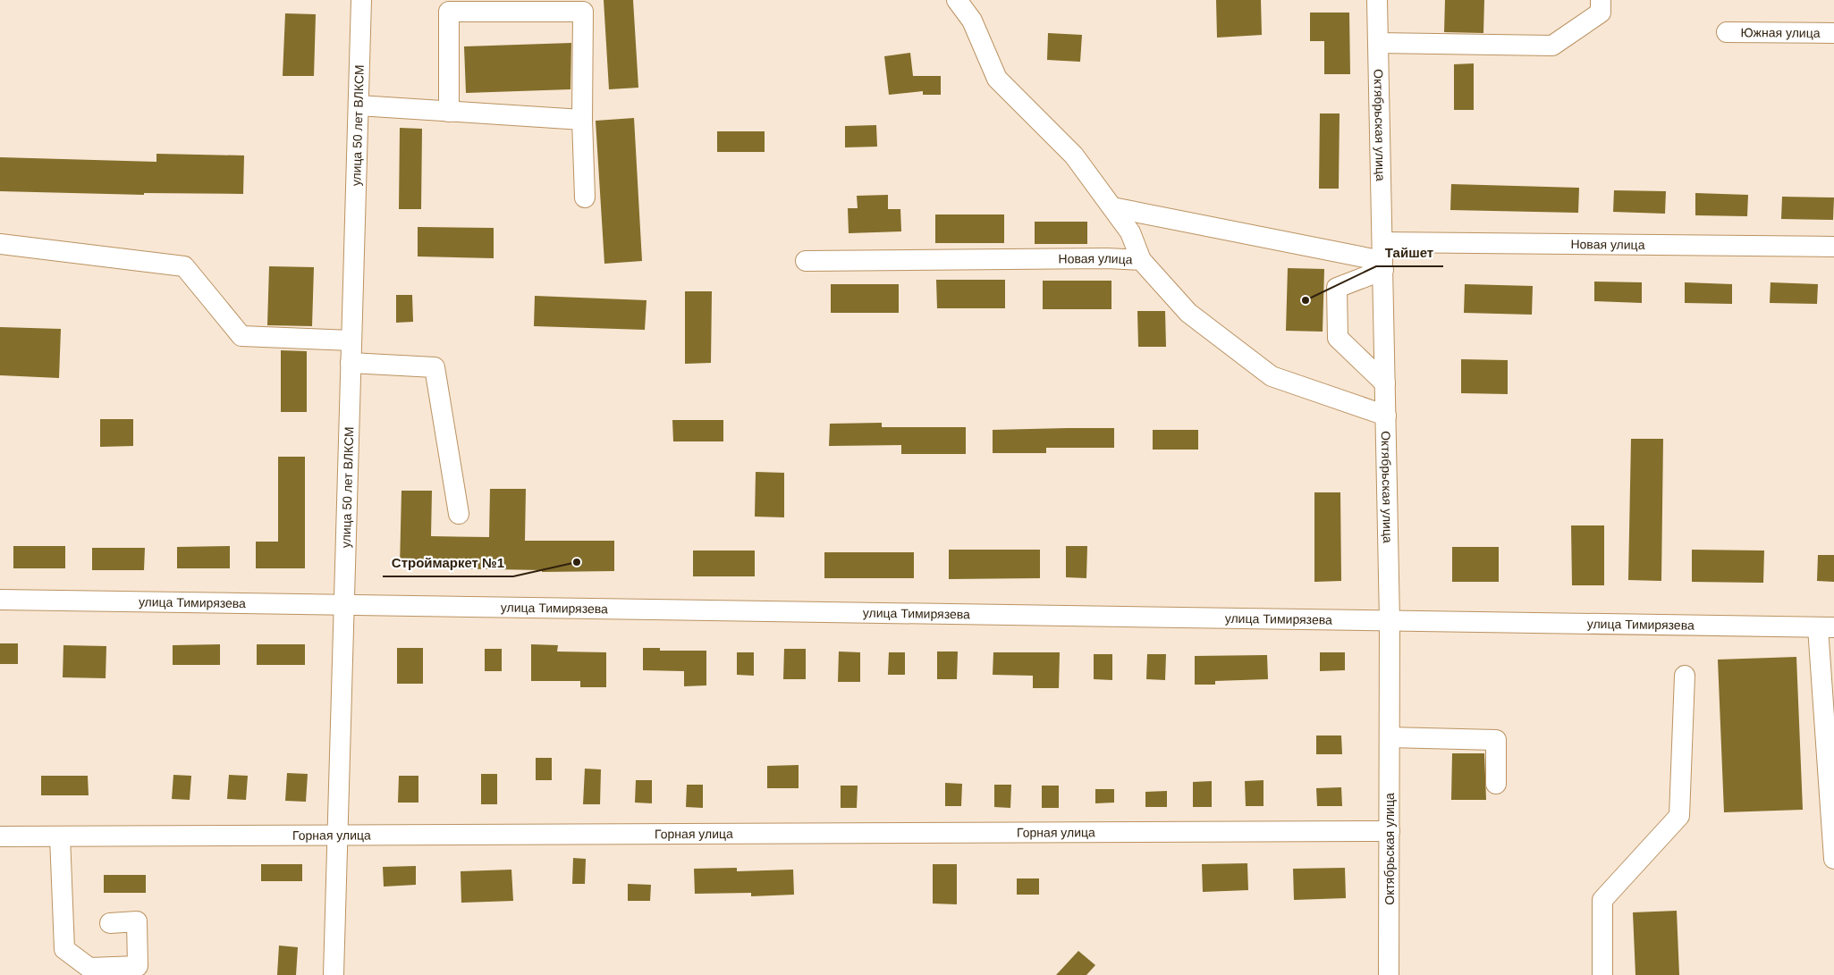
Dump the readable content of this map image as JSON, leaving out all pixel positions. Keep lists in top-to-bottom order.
{
  "streets": {
    "street": [
      "Южная улица",
      "улица 50 лет ВЛКСМ",
      "Октябрьская улица",
      "Новая улица",
      "улица Тимирязева",
      "Горная улица"
    ]
  },
  "crossings": [
    ["улица 50 лет ВЛКСМ", "улица Тимирязева"],
    ["улица 50 лет ВЛКСМ", "Горная улица"],
    ["Октябрьская улица", "Новая улица"],
    ["Октябрьская улица", "улица Тимирязева"],
    ["Октябрьская улица", "Горная улица"]
  ],
  "places": ["Тайшет", "Строймаркет №1"]
}
